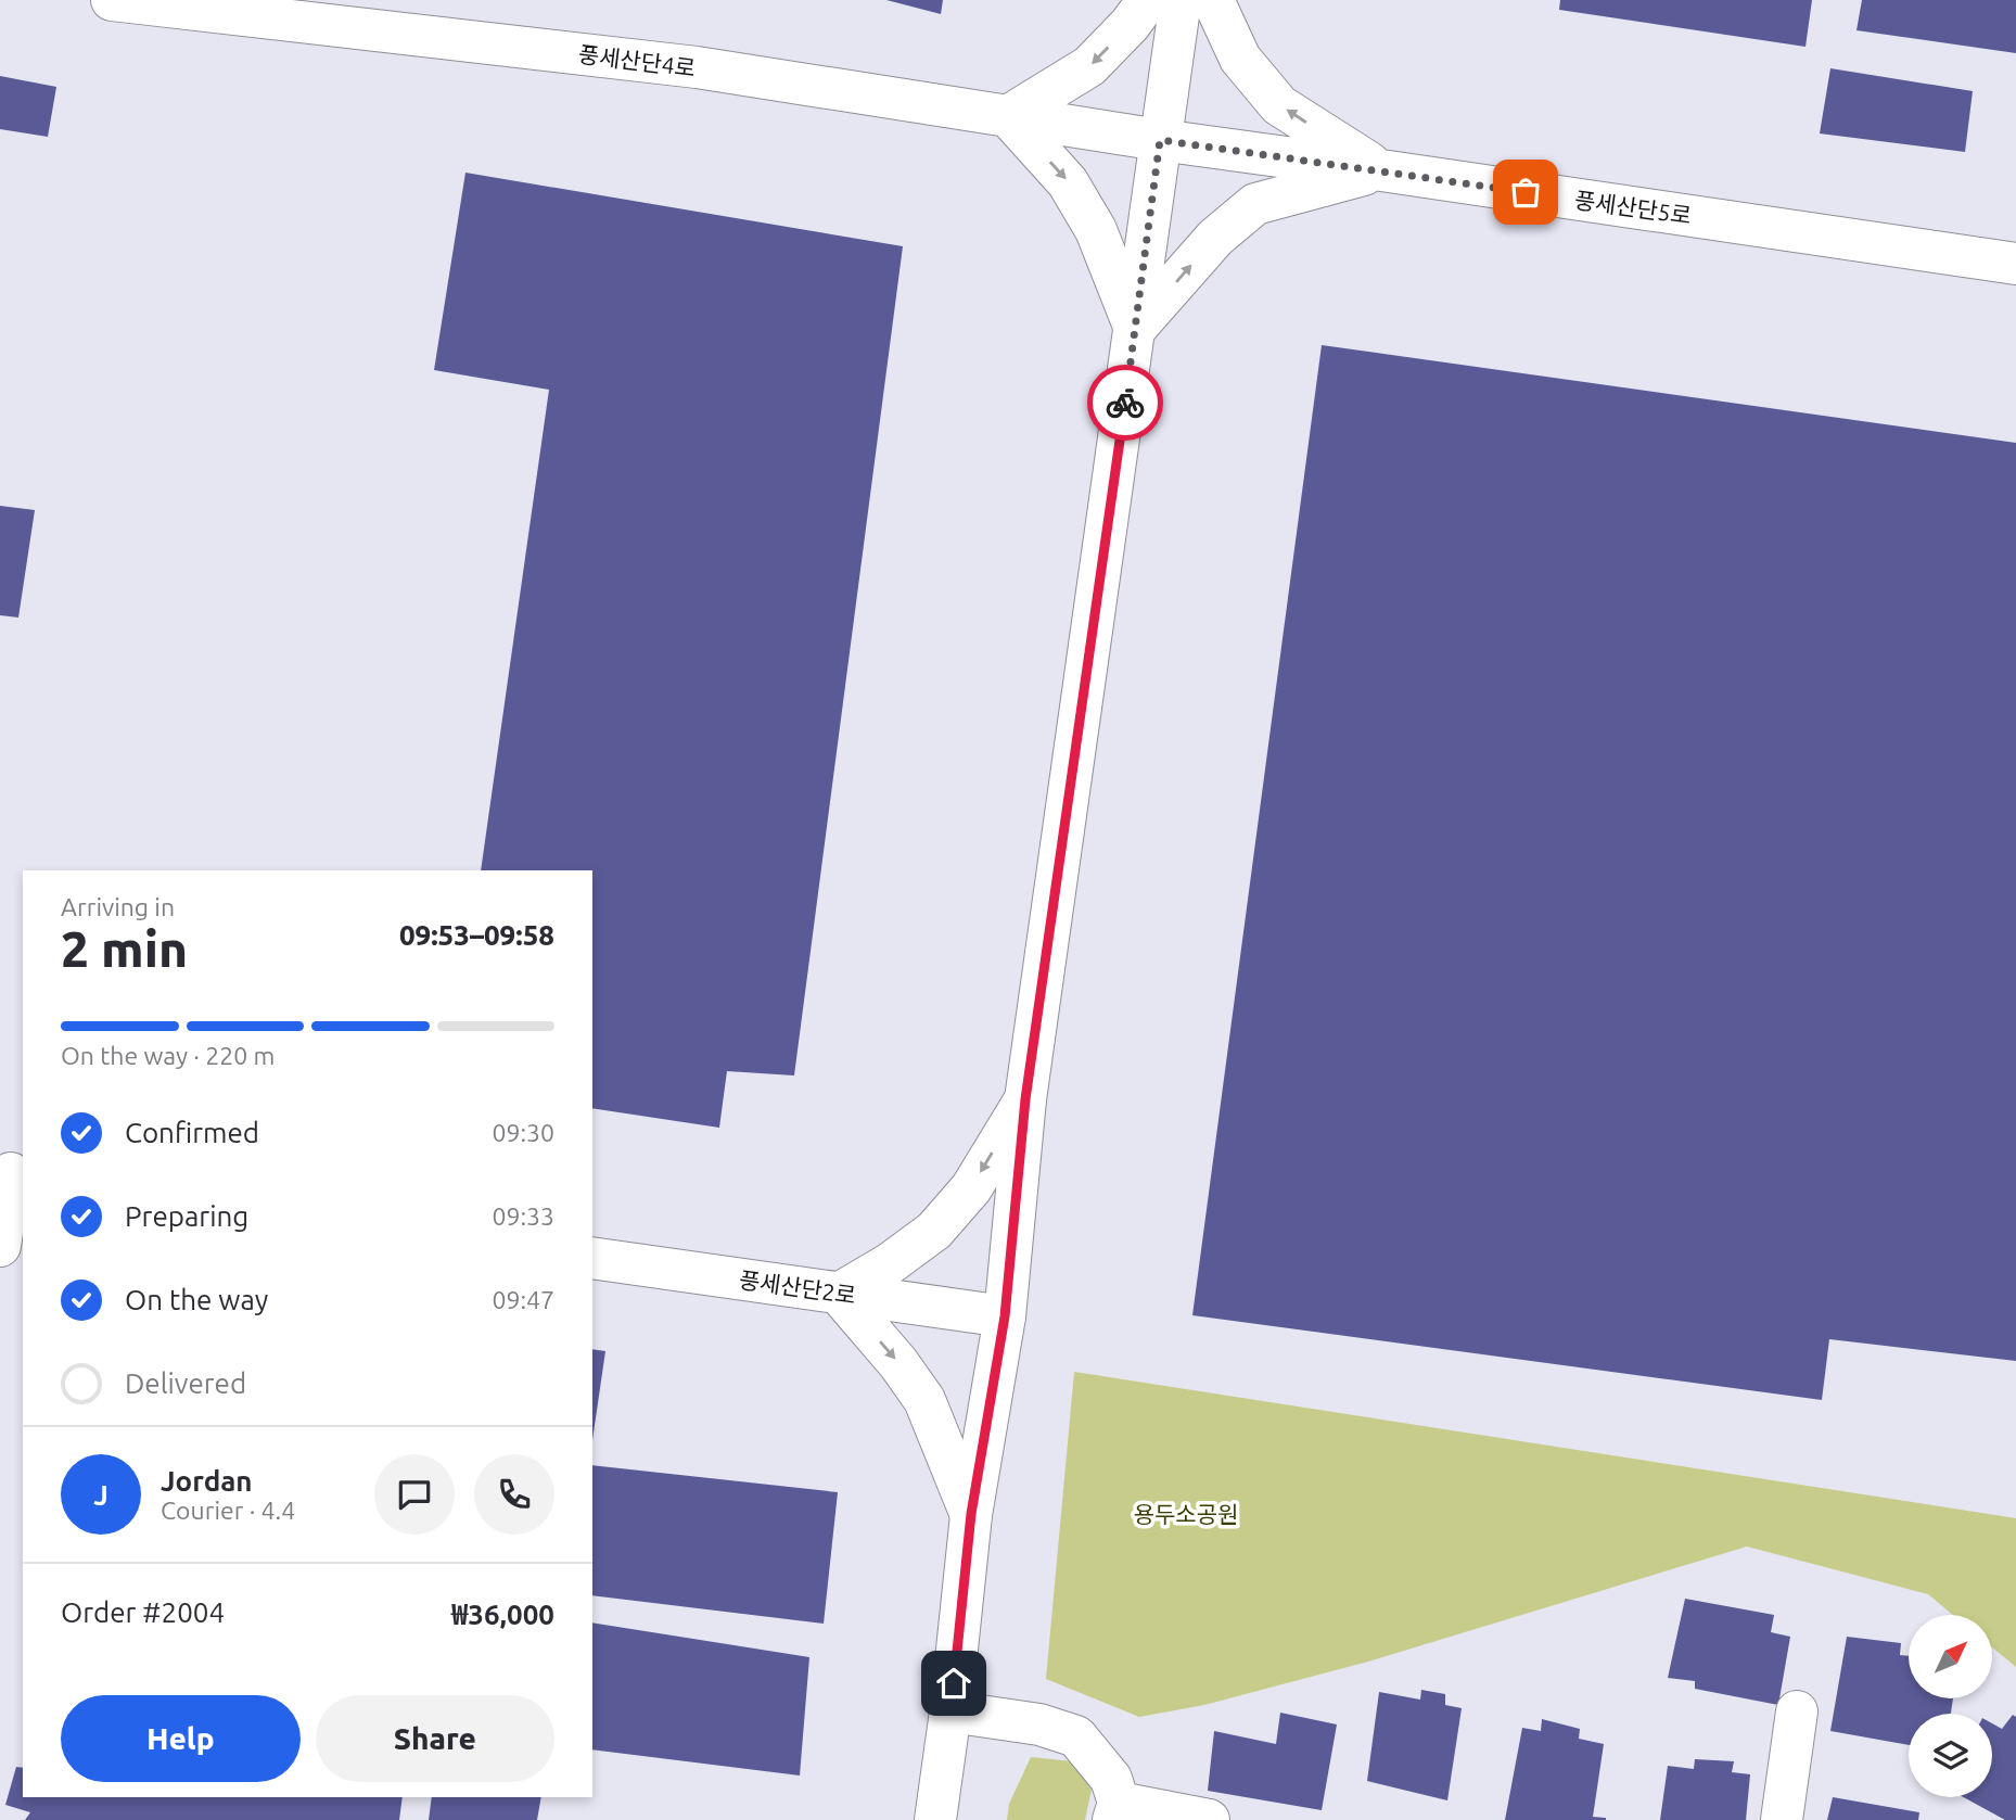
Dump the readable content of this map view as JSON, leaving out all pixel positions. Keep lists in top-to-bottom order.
{
  "streets": {
    "street": ["풍세산단4로", "풍세산단5로", "풍세산단2로"]
  },
  "crossings": [
    ["풍세산단4로", "풍세산단5로"]
  ],
  "parks": ["용두소공원"],
  "north": "top right",
  "page": {
    "heading": ["2 min", "Arriving in", "09:53–09:58"],
    "panel": [
      "Jordan",
      "Courier · 4.4",
      "Order #2004",
      "₩36,000"
    ],
    "bar": "On the way · 220 m",
    "list": [
      ["Confirmed", "09:30"],
      ["Preparing", "09:33"],
      ["On the way", "09:47"],
      "Delivered"
    ],
    "round": "J",
    "buttons": ["Help", "Share"]
  }
}
